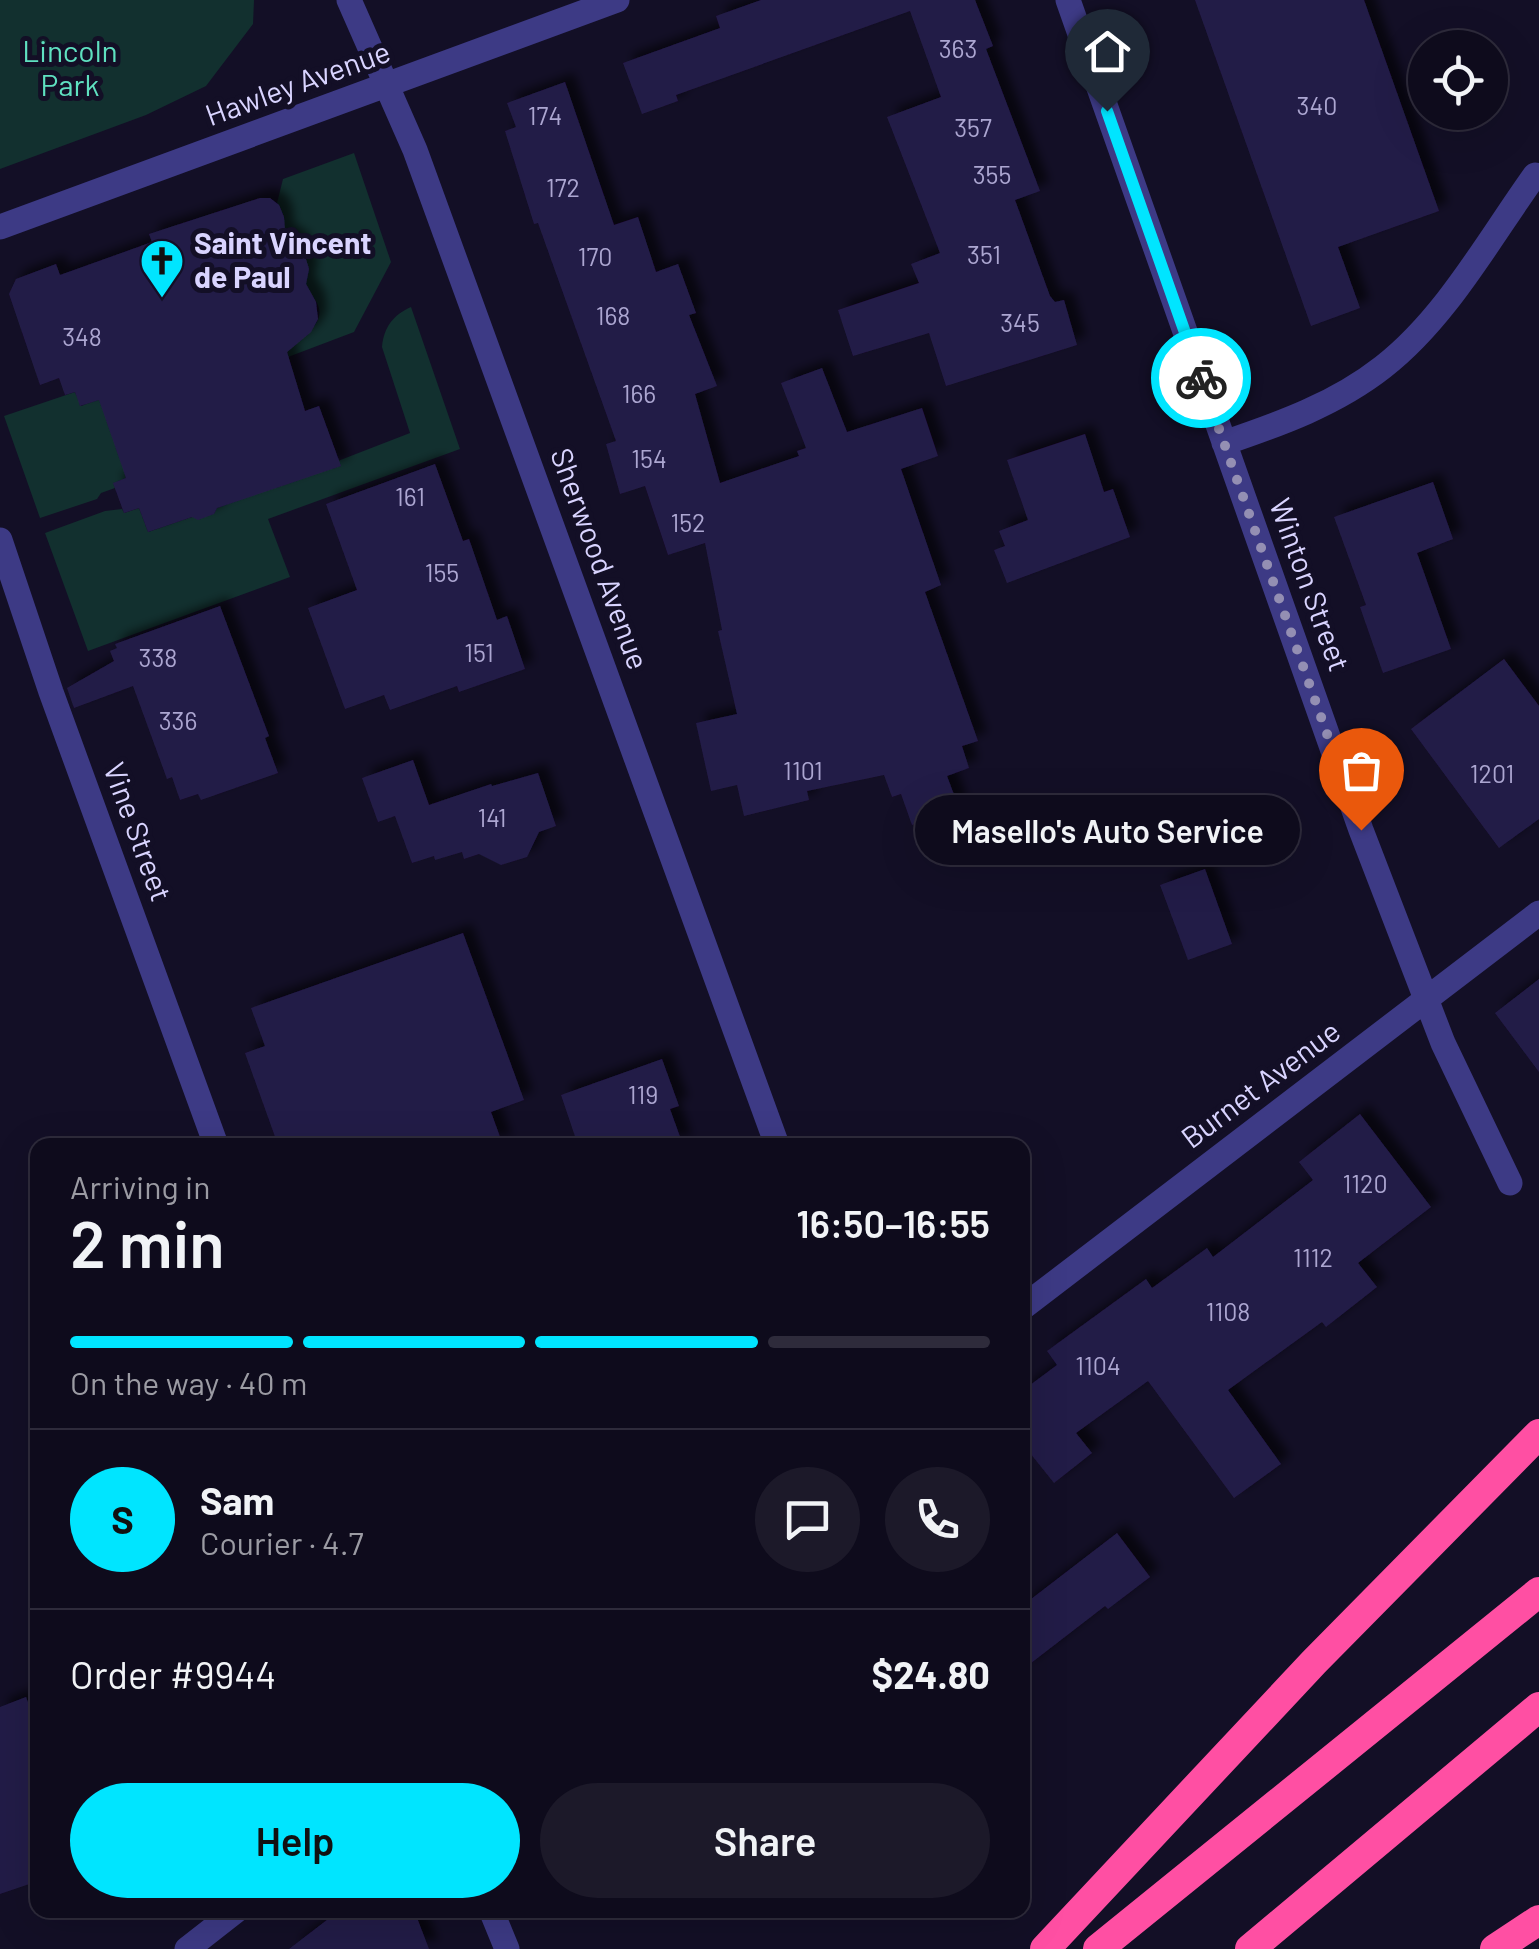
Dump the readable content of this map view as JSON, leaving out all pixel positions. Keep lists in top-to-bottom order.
{
  "streets": {
    "street": [
      "Hawley Avenue",
      "Sherwood Avenue",
      "Winton Street",
      "Vine Street",
      "Burnet Avenue"
    ]
  },
  "crossings": [
    ["Hawley Avenue", "Sherwood Avenue"],
    ["Winton Street", "Burnet Avenue"]
  ],
  "parks": ["Lincoln Park"],
  "places": {
    "church": ["Saint Vincent de Paul"],
    "other": ["Masello's Auto Service"]
  },
  "house_numbers": [
    "363",
    "340",
    "174",
    "357",
    "355",
    "172",
    "351",
    "170",
    "168",
    "345",
    "348",
    "166",
    "154",
    "161",
    "152",
    "155",
    "151",
    "338",
    "336",
    "1101",
    "1201",
    "141",
    "119",
    "1120",
    "1112",
    "1108",
    "1104"
  ],
  "page": {
    "bubble": "Masello's Auto Service",
    "heading": ["2 min", "Arriving in", "16:50–16:55"],
    "panel": [
      "Sam",
      "Courier · 4.7",
      "Order #9944",
      "$24.80"
    ],
    "bar": "On the way · 40 m",
    "round": "S",
    "buttons": ["Help", "Share"]
  }
}
